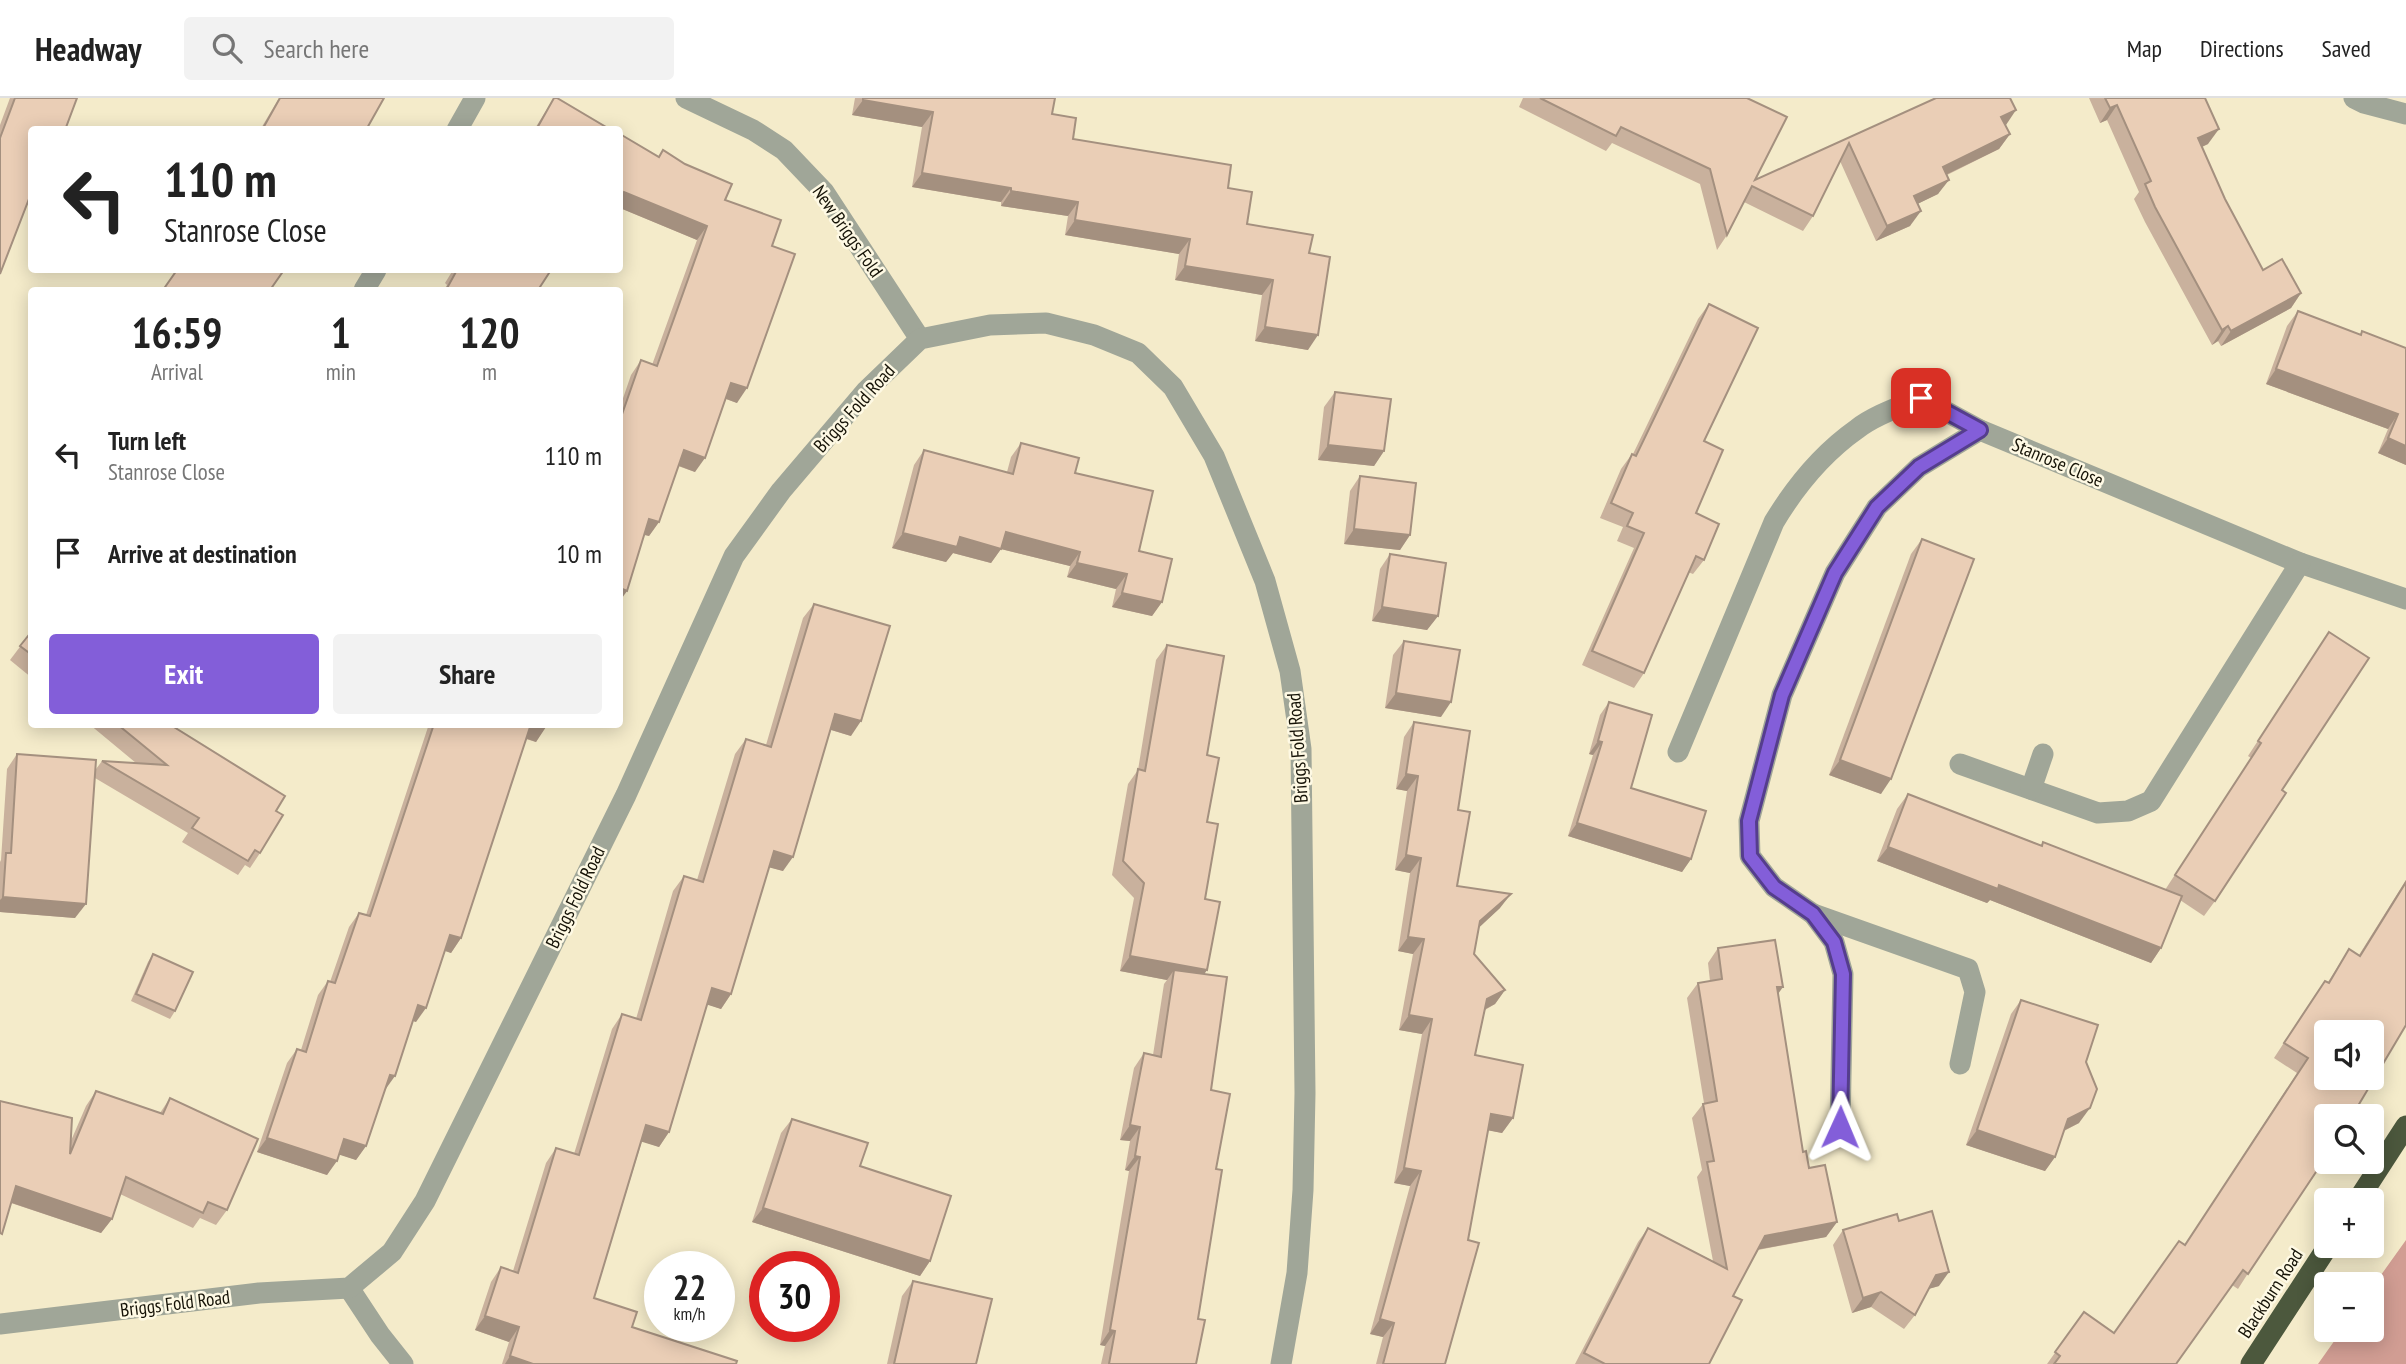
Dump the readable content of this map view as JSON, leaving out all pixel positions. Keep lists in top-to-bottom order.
{
  "streets": {
    "highway": ["Blackburn Road"],
    "street": ["New Briggs Fold", "Briggs Fold Road", "Stanrose Close"]
  },
  "crossings": [
    ["New Briggs Fold", "Briggs Fold Road"]
  ],
  "page": {
    "header": "Headway",
    "search": "Search here",
    "nav": ["Map", "Directions", "Saved"],
    "turn": ["110 m", "Stanrose Close"],
    "eta": [
      "16:59",
      "Arrival",
      "1",
      "min",
      "120",
      "m"
    ],
    "list": [
      {
        "name": "Turn left",
        "note": "Stanrose Close",
        "value": "110 m"
      },
      {
        "name": "Arrive at destination",
        "value": "10 m"
      }
    ],
    "buttons": ["Exit", "Share"],
    "map_buttons": ["+", "−"],
    "speed": "22 km/h",
    "limit": "30"
  }
}
